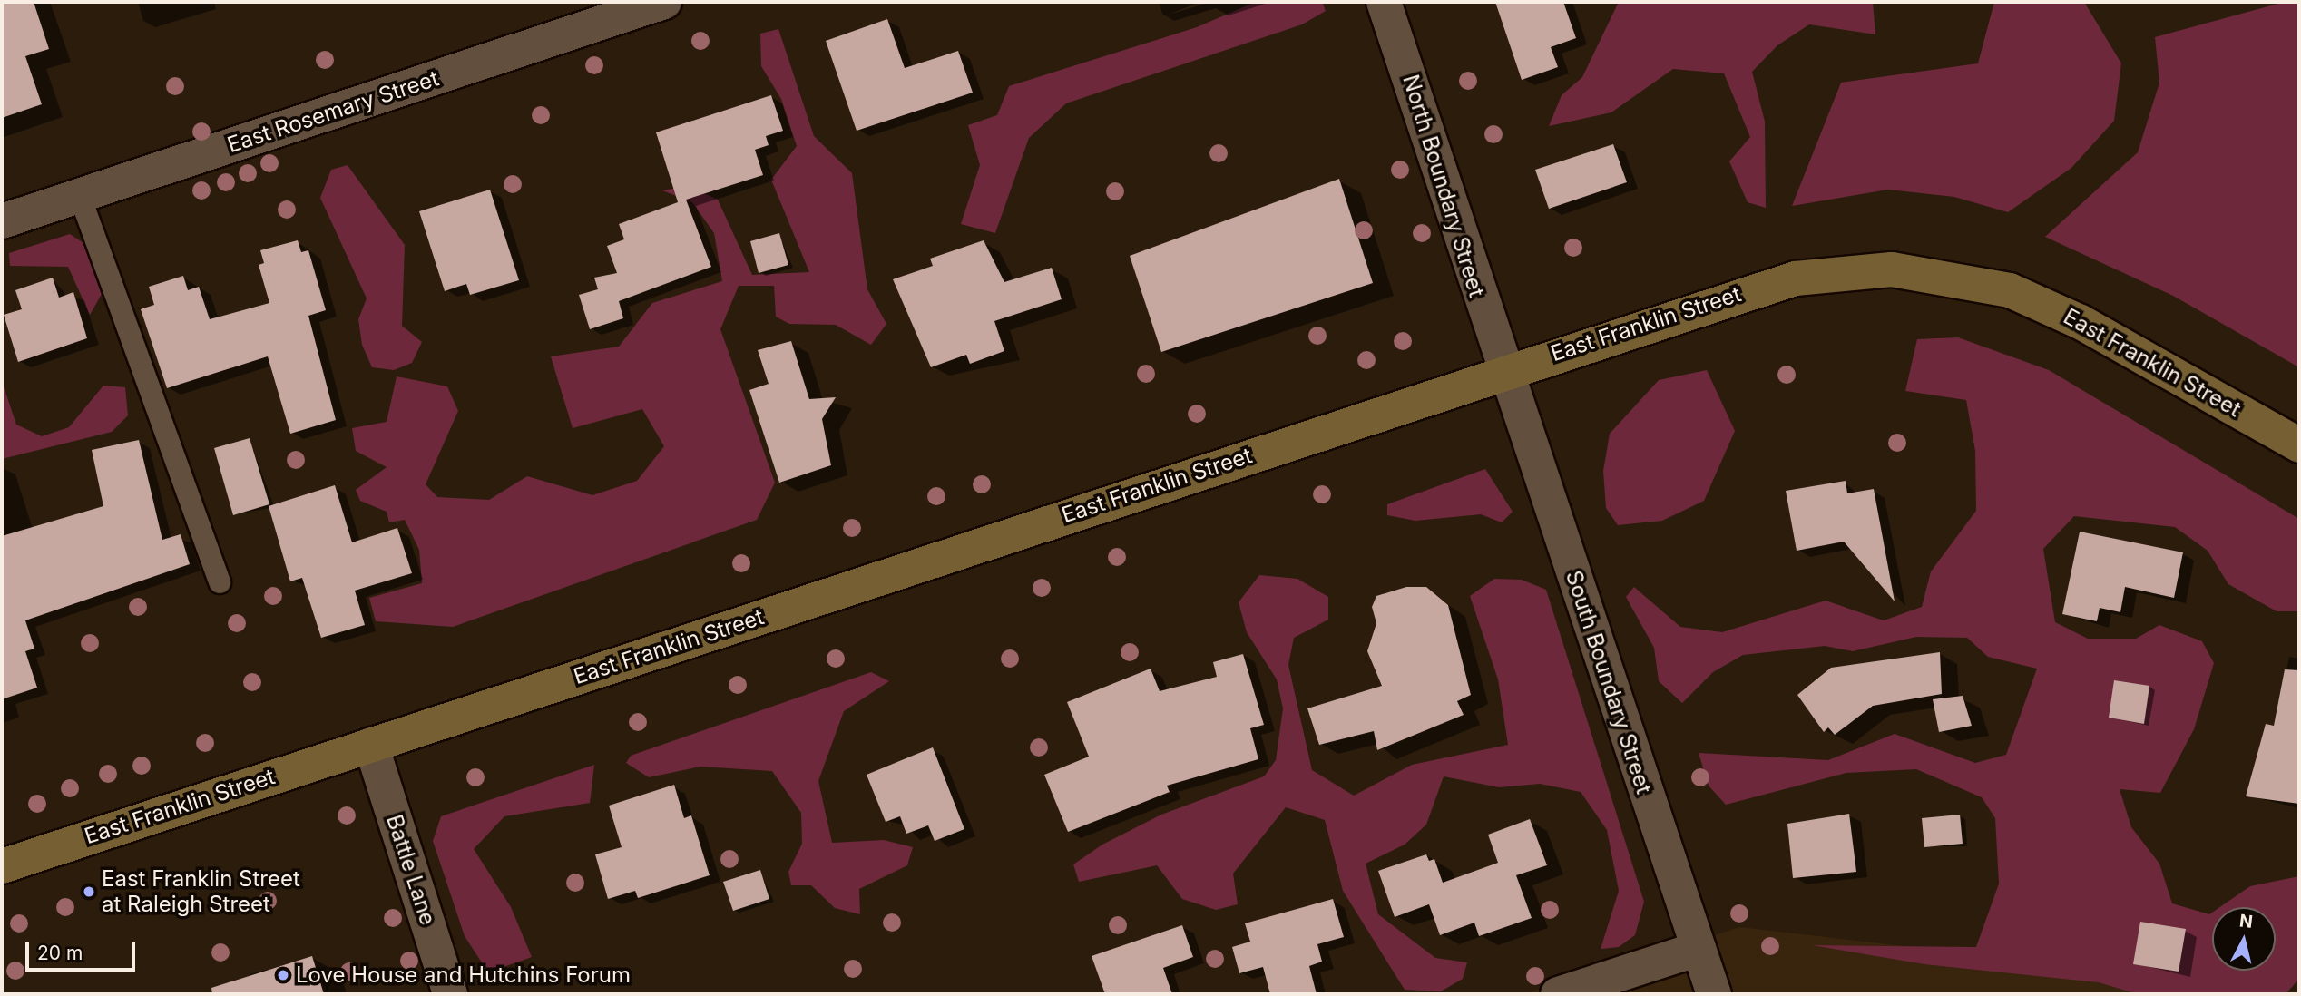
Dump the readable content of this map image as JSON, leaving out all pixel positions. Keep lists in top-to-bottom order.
{
  "streets": {
    "main road": ["East Franklin Street"],
    "street": [
      "East Rosemary Street",
      "North Boundary Street",
      "South Boundary Street",
      "Battle Lane"
    ]
  },
  "crossings": [
    ["North Boundary Street", "East Franklin Street"],
    ["North Boundary Street", "South Boundary Street"],
    ["East Franklin Street", "South Boundary Street"],
    ["East Franklin Street", "Battle Lane"]
  ],
  "places": ["East Franklin Street at Raleigh Street", "Love House and Hutchins Forum"],
  "scale_bar": "20 m",
  "north": "top"
}
